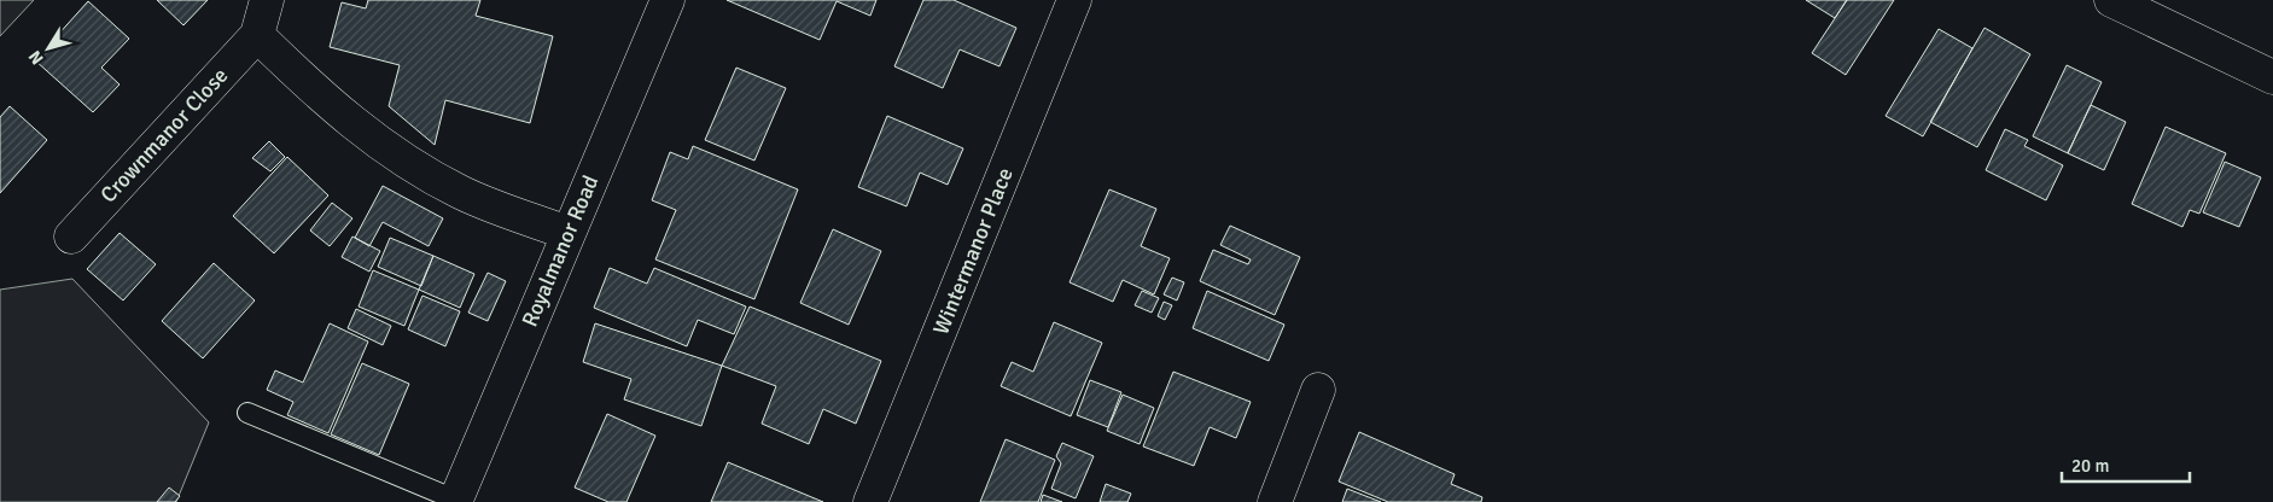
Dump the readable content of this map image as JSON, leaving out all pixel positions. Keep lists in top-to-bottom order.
{
  "streets": {
    "street": ["Crownmanor Close", "Royalmanor Road", "Wintermanor Place"]
  },
  "scale_bar": "20 m",
  "north": "bottom left"
}
